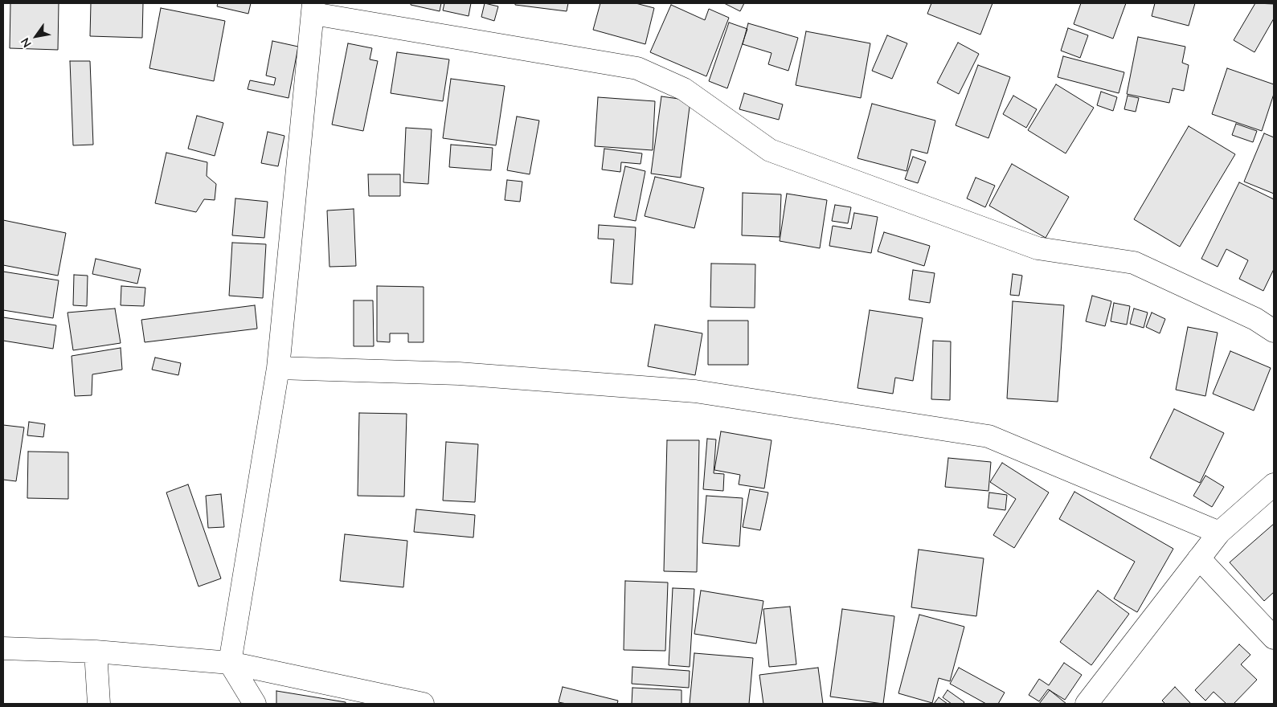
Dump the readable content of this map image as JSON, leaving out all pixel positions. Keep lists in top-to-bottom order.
{
  "north": "bottom left"
}
